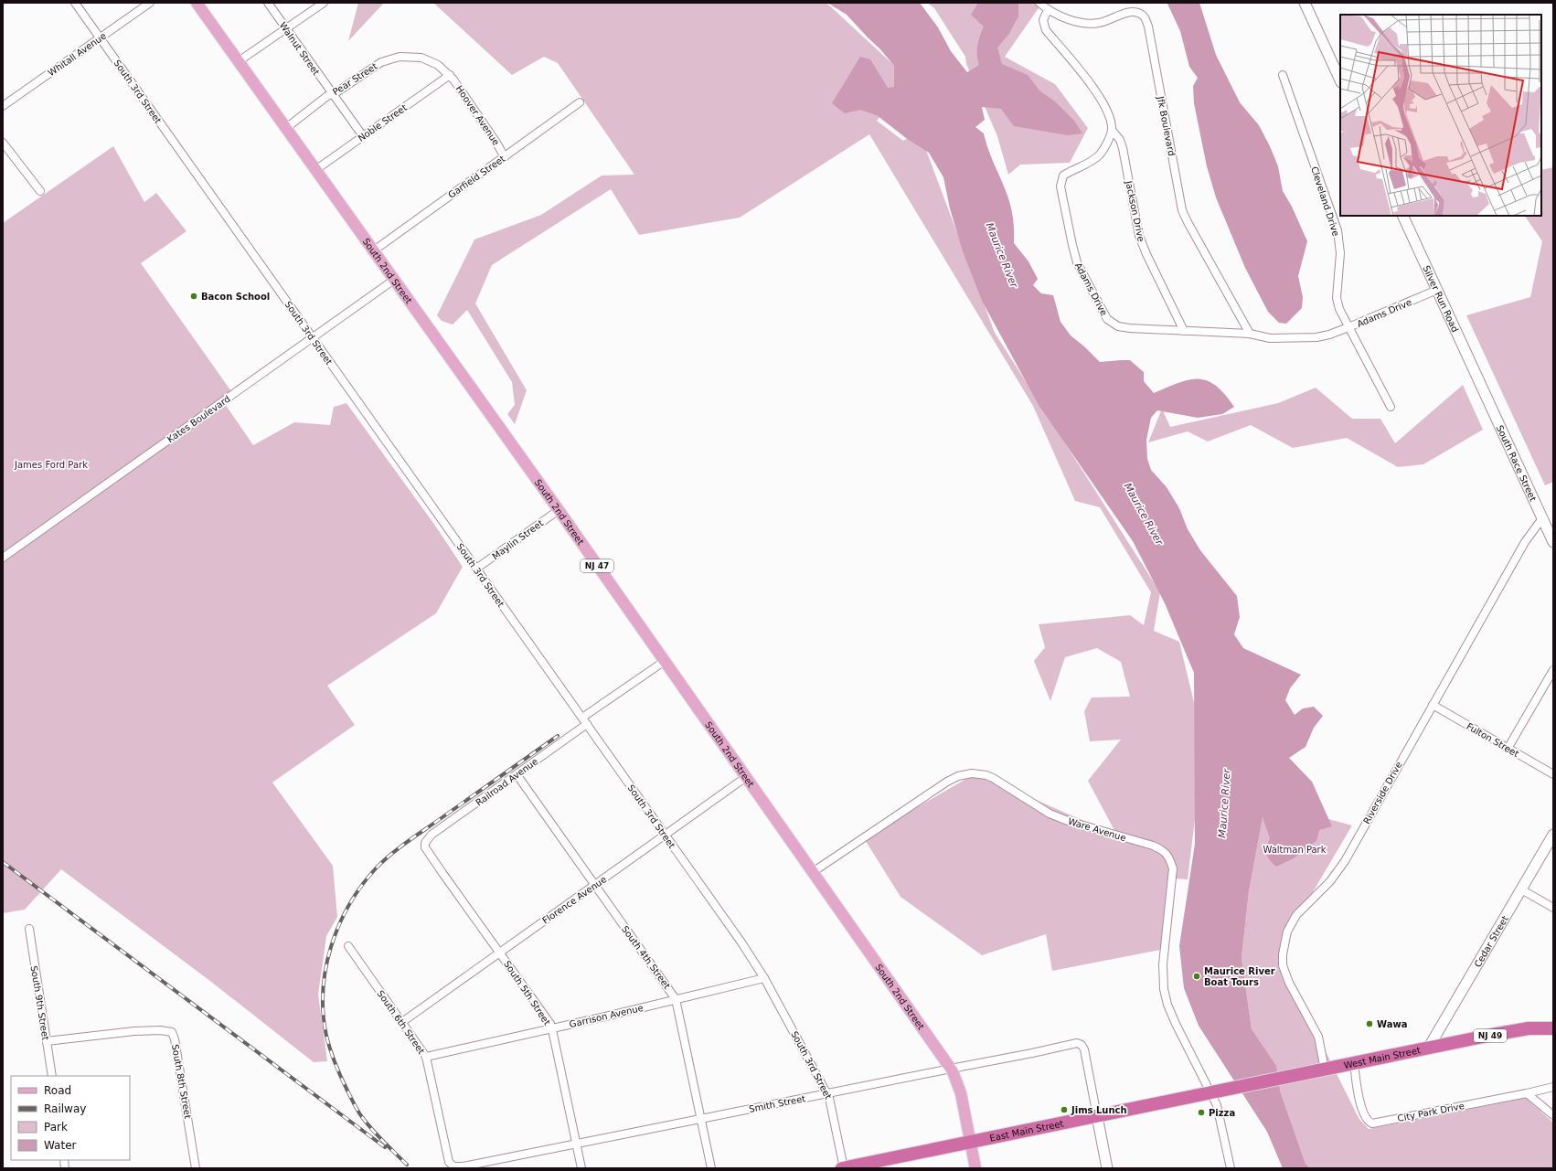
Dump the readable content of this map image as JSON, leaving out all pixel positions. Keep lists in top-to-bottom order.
{
  "streets": {
    "highway": ["NJ 49", "West Main Street", "East Main Street"],
    "main road": [
      "South 2nd Street",
      "Silver Run Road",
      "South Race Street",
      "NJ 47",
      "Cedar Street"
    ],
    "street": [
      "Walnut Street",
      "Whitall Avenue",
      "Pear Street",
      "South 3rd Street",
      "Hoover Avenue",
      "Noble Street",
      "Jfk Boulevard",
      "Garfield Street",
      "Cleveland Drive",
      "Jackson Drive",
      "Adams Drive",
      "Kates Boulevard",
      "Maylin Street",
      "Fulton Street",
      "Railroad Avenue",
      "Riverside Drive",
      "Ware Avenue",
      "Florence Avenue",
      "South 4th Street",
      "South 5th Street",
      "South 9th Street",
      "Garrison Avenue",
      "South 6th Street",
      "South 8th Street",
      "Smith Street",
      "City Park Drive"
    ]
  },
  "crossings": [
    ["Walnut Street", "Pear Street"],
    ["Walnut Street", "Noble Street"],
    ["Whitall Avenue", "South 3rd Street"],
    ["Pear Street", "Hoover Avenue"],
    ["Pear Street", "Noble Street"],
    ["Pear Street", "South 2nd Street"],
    ["South 3rd Street", "Kates Boulevard"],
    ["South 3rd Street", "Maylin Street"],
    ["South 3rd Street", "Railroad Avenue"],
    ["South 3rd Street", "Florence Avenue"],
    ["South 3rd Street", "Garrison Avenue"],
    ["South 3rd Street", "Smith Street"],
    ["South 3rd Street", "East Main Street"],
    ["Hoover Avenue", "Noble Street"],
    ["Hoover Avenue", "Garfield Street"],
    ["Noble Street", "South 2nd Street"],
    ["Jfk Boulevard", "Adams Drive"],
    ["Garfield Street", "South 2nd Street"],
    ["Cleveland Drive", "Adams Drive"],
    ["Jackson Drive", "Adams Drive"],
    ["South 2nd Street", "Kates Boulevard"],
    ["South 2nd Street", "Maylin Street"],
    ["South 2nd Street", "NJ 47"],
    ["South 2nd Street", "Railroad Avenue"],
    ["South 2nd Street", "Ware Avenue"],
    ["South 2nd Street", "Florence Avenue"],
    ["South 2nd Street", "Smith Street"],
    ["South 2nd Street", "East Main Street"],
    ["Adams Drive", "Silver Run Road"],
    ["Silver Run Road", "South Race Street"],
    ["South Race Street", "Riverside Drive"],
    ["NJ 47", "East Main Street"],
    ["Fulton Street", "Riverside Drive"],
    ["Railroad Avenue", "South 4th Street"],
    ["Railroad Avenue", "South 5th Street"],
    ["Riverside Drive", "West Main Street"],
    ["Ware Avenue", "West Main Street"],
    ["Ware Avenue", "East Main Street"],
    ["Florence Avenue", "South 4th Street"],
    ["Florence Avenue", "South 5th Street"],
    ["Florence Avenue", "South 6th Street"],
    ["Cedar Street", "West Main Street"],
    ["South 4th Street", "Garrison Avenue"],
    ["South 4th Street", "Smith Street"],
    ["South 5th Street", "Garrison Avenue"],
    ["South 5th Street", "Smith Street"],
    ["South 9th Street", "South 8th Street"],
    ["Garrison Avenue", "South 6th Street"],
    ["South 6th Street", "Smith Street"],
    ["West Main Street", "City Park Drive"],
    ["West Main Street", "East Main Street"],
    ["Smith Street", "East Main Street"]
  ],
  "water": ["Maurice River"],
  "parks": ["James Ford Park", "Waltman Park"],
  "places": [
    "Bacon School",
    "Maurice River Boat Tours",
    "Wawa",
    "Jims Lunch",
    "Pizza"
  ],
  "legend": [
    "Road",
    "Railway",
    "Park",
    "Water"
  ]
}
